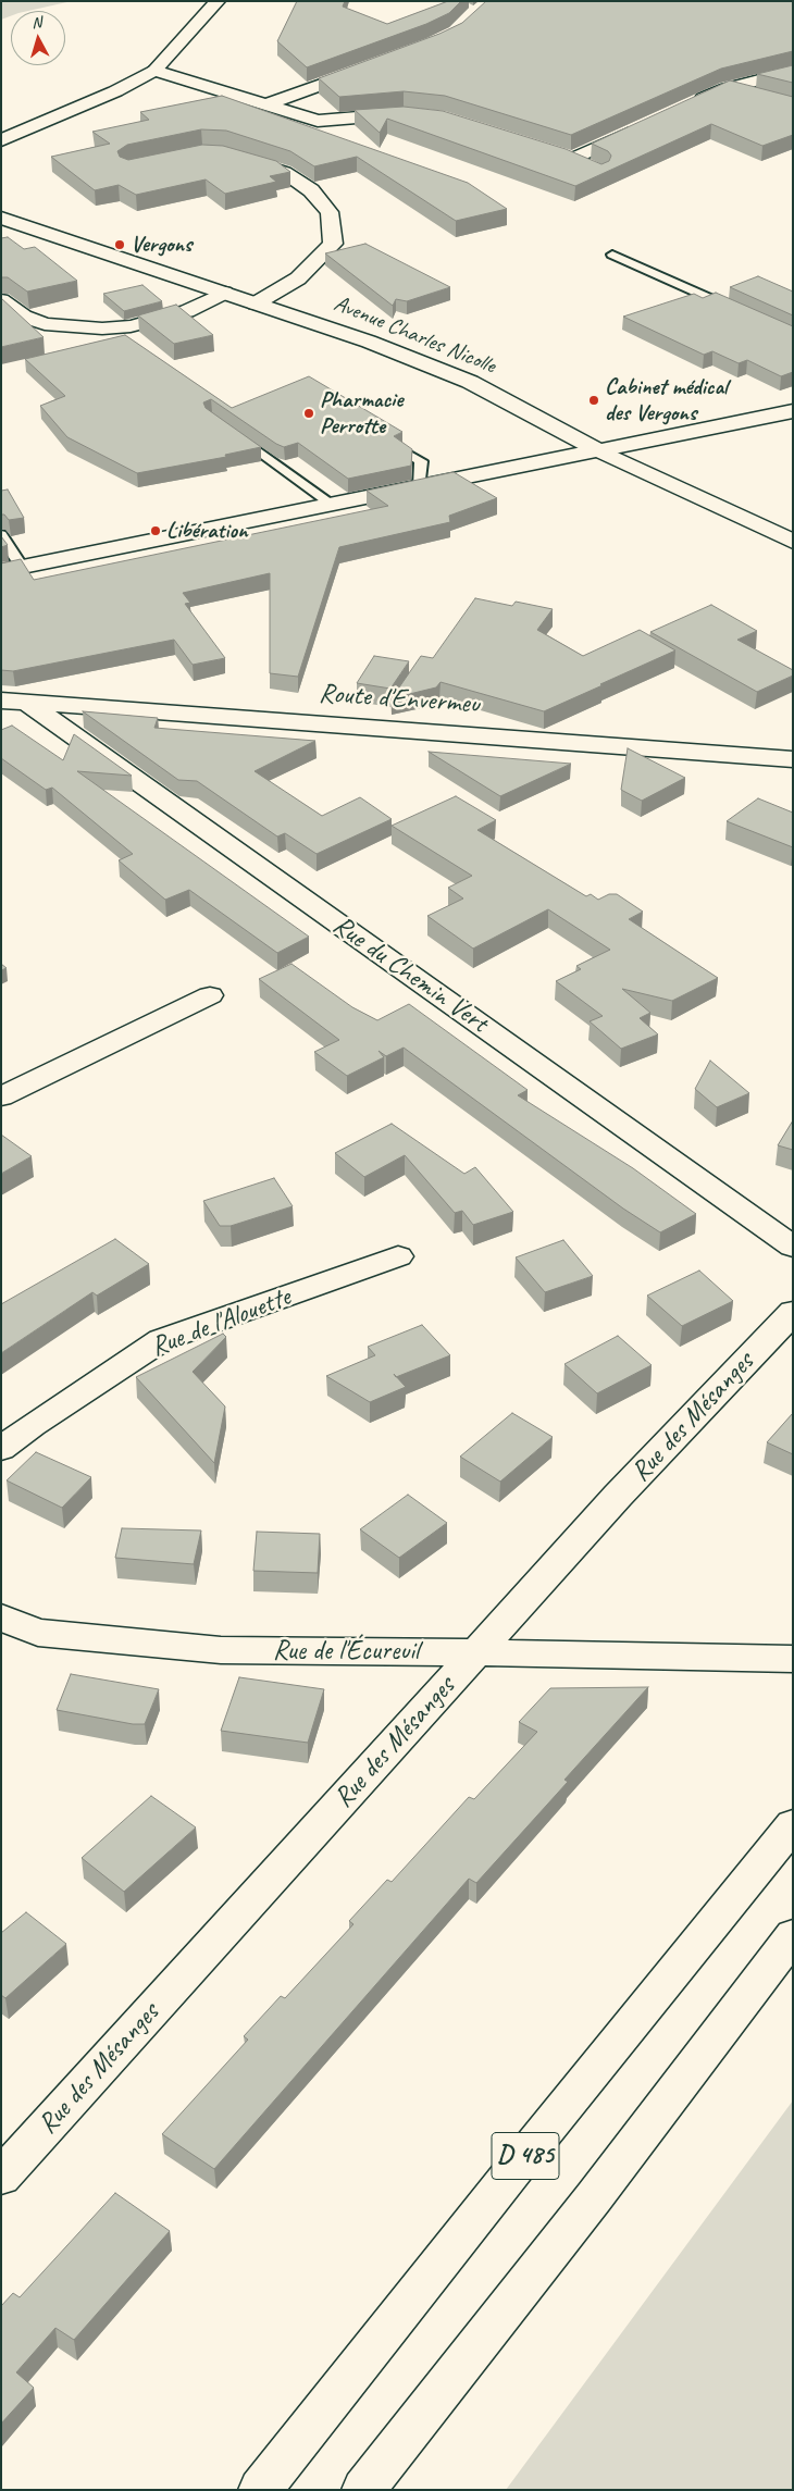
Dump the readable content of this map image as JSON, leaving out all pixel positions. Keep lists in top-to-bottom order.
{
  "streets": {
    "main road": [
      "Avenue Charles Nicolle",
      "Route d'Envermeu",
      "Rue du Chemin Vert",
      "Rue de l'Alouette",
      "Rue des Mésanges",
      "Rue de l'Écureuil",
      "D 485"
    ]
  },
  "crossings": [
    ["Route d'Envermeu", "Rue du Chemin Vert"],
    ["Rue des Mésanges", "Rue de l'Écureuil"]
  ],
  "places": [
    "Vergons",
    "Cabinet médical des Vergons",
    "Pharmacie Perrotte",
    "Libération"
  ],
  "north": "top"
}
